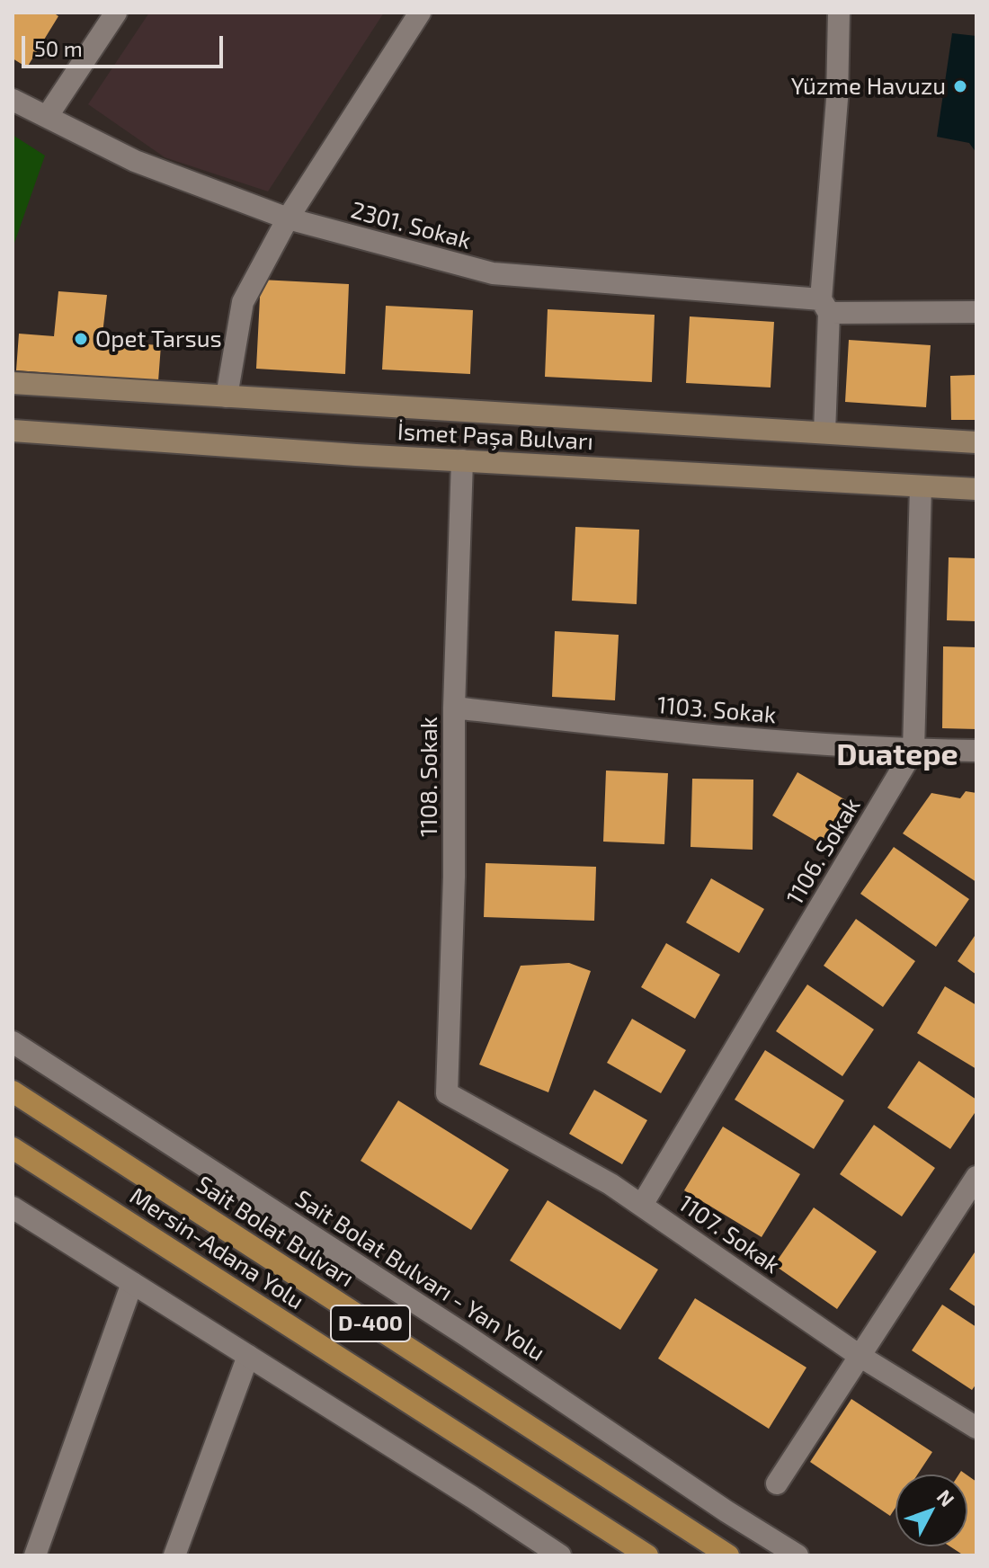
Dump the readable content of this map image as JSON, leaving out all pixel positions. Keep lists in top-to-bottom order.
{
  "streets": {
    "highway": ["Sait Bolat Bulvarı", "Mersin-Adana Yolu", "D-400"],
    "main road": ["İsmet Paşa Bulvarı"],
    "street": [
      "2301. Sokak",
      "1103. Sokak",
      "1108. Sokak",
      "1106. Sokak",
      "1107. Sokak",
      "Sait Bolat Bulvarı - Yan Yolu"
    ]
  },
  "crossings": [
    ["İsmet Paşa Bulvarı", "1108. Sokak"],
    ["İsmet Paşa Bulvarı", "1106. Sokak"],
    ["1103. Sokak", "1108. Sokak"],
    ["1103. Sokak", "1106. Sokak"],
    ["1108. Sokak", "1107. Sokak"],
    ["1106. Sokak", "1107. Sokak"]
  ],
  "districts": ["Duatepe"],
  "places": ["Yüzme Havuzu", "Opet Tarsus"],
  "scale_bar": "50 m",
  "north": "top right"
}
